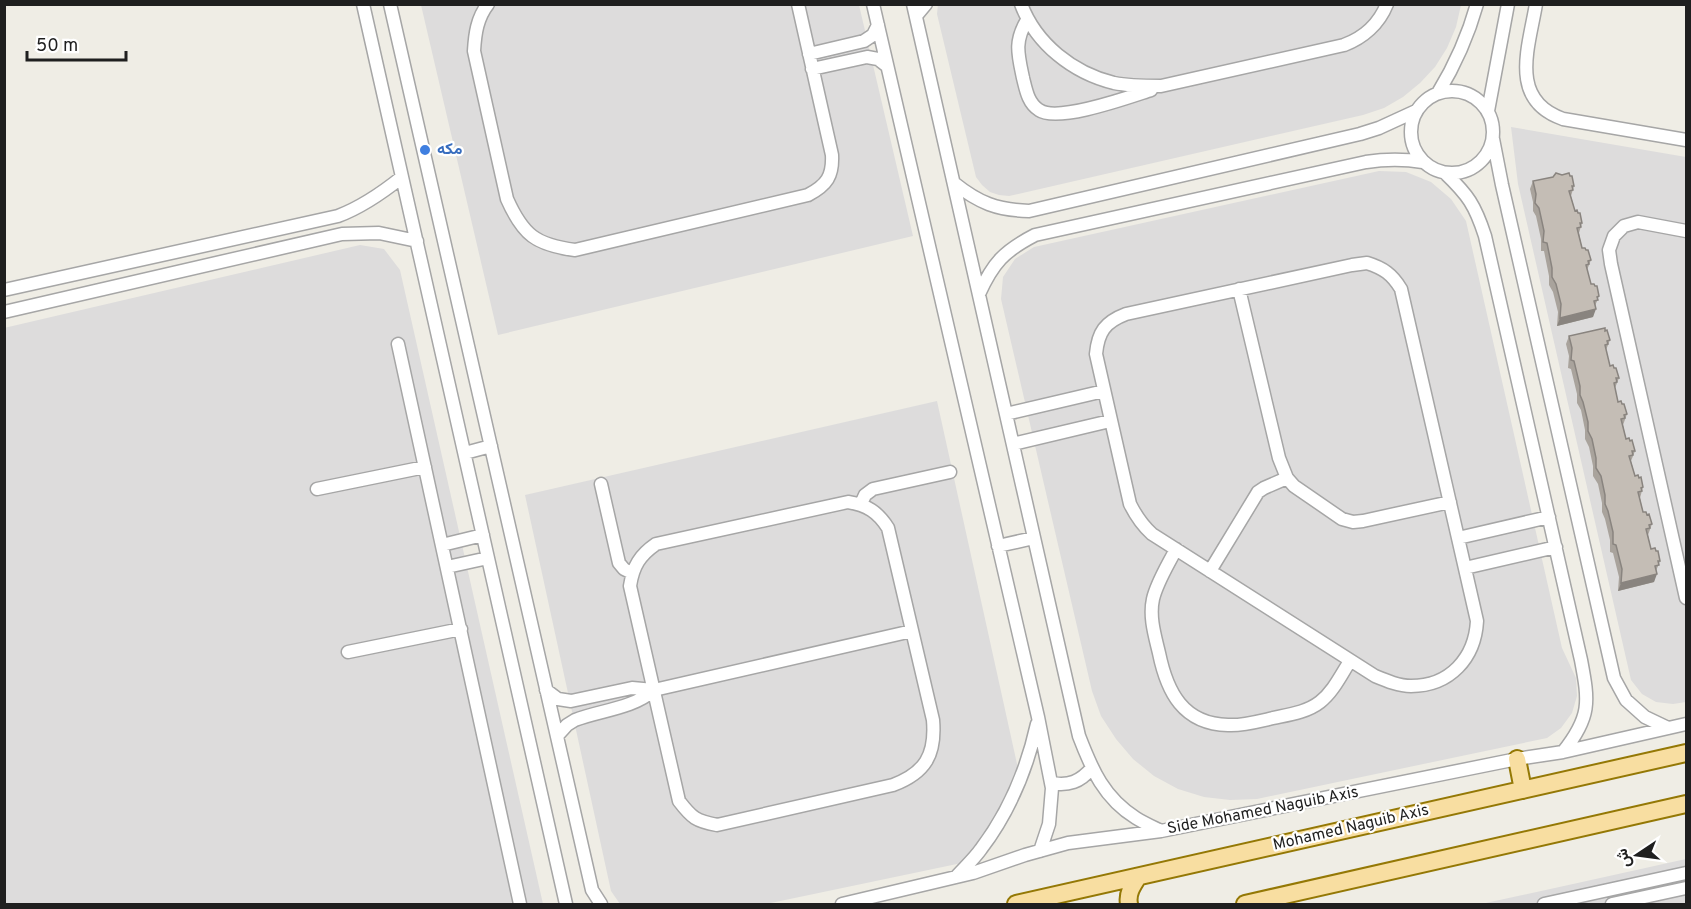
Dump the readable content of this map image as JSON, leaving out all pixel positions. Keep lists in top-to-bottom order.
{
  "streets": {
    "main road": ["Mohamed Naguib Axis"],
    "street": ["Side Mohamed Naguib Axis"]
  },
  "places": ["مكه"],
  "scale_bar": "50 m",
  "north": "left"
}
